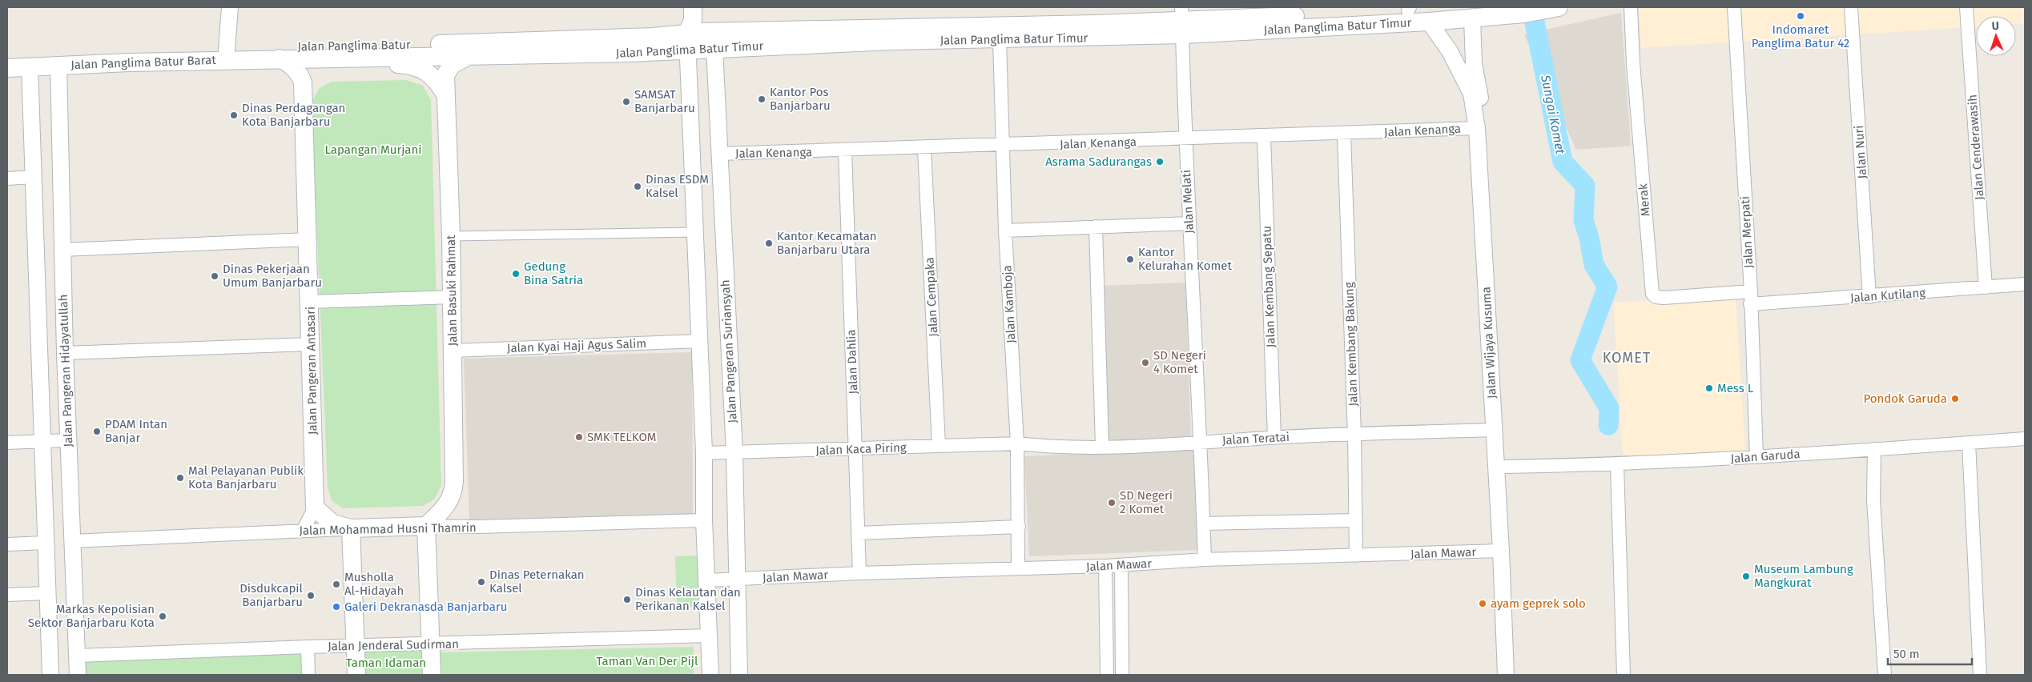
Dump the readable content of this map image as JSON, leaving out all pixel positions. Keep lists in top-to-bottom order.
{
  "streets": {
    "main road": [
      "Jalan Panglima Batur Timur",
      "Jalan Panglima Batur",
      "Jalan Panglima Batur Barat",
      "Jalan Basuki Rahmat",
      "Jalan Pangeran Antasari",
      "Jalan Mohammad Husni Thamrin"
    ],
    "street": [
      "Jalan Kenanga",
      "Jalan Cenderawasih",
      "Jalan Nuri",
      "Merak",
      "Jalan Melati",
      "Jalan Merpati",
      "Jalan Kembang Sepatu",
      "Jalan Kutilang",
      "Jalan Cempaka",
      "Jalan Kamboja",
      "Jalan Wijaya Kusuma",
      "Jalan Kembang Bakung",
      "Jalan Kyai Haji Agus Salim",
      "Jalan Pangeran Suriansyah",
      "Jalan Dahlia",
      "Jalan Pangeran Hidayatullah",
      "Jalan Teratai",
      "Jalan Kaca Piring",
      "Jalan Garuda",
      "Jalan Mawar",
      "Jalan Jenderal Sudirman"
    ]
  },
  "crossings": [
    ["Jalan Panglima Batur Timur", "Jalan Panglima Batur"],
    ["Jalan Panglima Batur Timur", "Jalan Melati"],
    ["Jalan Panglima Batur Timur", "Jalan Basuki Rahmat"],
    ["Jalan Panglima Batur Timur", "Jalan Kamboja"],
    ["Jalan Panglima Batur Timur", "Jalan Wijaya Kusuma"],
    ["Jalan Panglima Batur Timur", "Jalan Pangeran Suriansyah"],
    ["Jalan Panglima Batur", "Jalan Panglima Batur Barat"],
    ["Jalan Panglima Batur", "Jalan Basuki Rahmat"],
    ["Jalan Panglima Batur", "Jalan Pangeran Antasari"],
    ["Jalan Panglima Batur Barat", "Jalan Pangeran Hidayatullah"],
    ["Jalan Panglima Batur Barat", "Jalan Pangeran Antasari"],
    ["Jalan Kenanga", "Jalan Melati"],
    ["Jalan Kenanga", "Jalan Kembang Sepatu"],
    ["Jalan Kenanga", "Jalan Cempaka"],
    ["Jalan Kenanga", "Jalan Kamboja"],
    ["Jalan Kenanga", "Jalan Wijaya Kusuma"],
    ["Jalan Kenanga", "Jalan Kembang Bakung"],
    ["Jalan Kenanga", "Jalan Pangeran Suriansyah"],
    ["Jalan Kenanga", "Jalan Dahlia"],
    ["Jalan Cenderawasih", "Jalan Kutilang"],
    ["Jalan Nuri", "Jalan Kutilang"],
    ["Merak", "Jalan Merpati"],
    ["Merak", "Jalan Kutilang"],
    ["Jalan Melati", "Jalan Teratai"],
    ["Jalan Melati", "Jalan Mawar"],
    ["Jalan Merpati", "Jalan Kutilang"],
    ["Jalan Merpati", "Jalan Garuda"],
    ["Jalan Kembang Sepatu", "Jalan Teratai"],
    ["Jalan Basuki Rahmat", "Jalan Kyai Haji Agus Salim"],
    ["Jalan Basuki Rahmat", "Jalan Mohammad Husni Thamrin"],
    ["Jalan Cempaka", "Jalan Kaca Piring"],
    ["Jalan Kamboja", "Jalan Teratai"],
    ["Jalan Kamboja", "Jalan Kaca Piring"],
    ["Jalan Kamboja", "Jalan Mawar"],
    ["Jalan Wijaya Kusuma", "Jalan Teratai"],
    ["Jalan Wijaya Kusuma", "Jalan Garuda"],
    ["Jalan Wijaya Kusuma", "Jalan Mawar"],
    ["Jalan Kembang Bakung", "Jalan Teratai"],
    ["Jalan Kembang Bakung", "Jalan Mawar"],
    ["Jalan Pangeran Suriansyah", "Jalan Kaca Piring"],
    ["Jalan Pangeran Suriansyah", "Jalan Mawar"],
    ["Jalan Dahlia", "Jalan Kaca Piring"],
    ["Jalan Dahlia", "Jalan Mawar"],
    ["Jalan Pangeran Hidayatullah", "Jalan Mohammad Husni Thamrin"],
    ["Jalan Pangeran Hidayatullah", "Jalan Jenderal Sudirman"],
    ["Jalan Teratai", "Jalan Kaca Piring"]
  ],
  "districts": ["KOMET"],
  "water": ["Sungai Komet"],
  "parks": ["Lapangan Murjani", "Taman Van Der Pijl", "Taman Idaman"],
  "places": [
    "Indomaret Panglima Batur 42",
    "Kantor Pos Banjarbaru",
    "SAMSAT Banjarbaru",
    "Dinas Perdagangan Kota Banjarbaru",
    "Asrama Sadurangas",
    "Dinas ESDM Kalsel",
    "Kantor Kecamatan Banjarbaru Utara",
    "Kantor Kelurahan Komet",
    "Gedung Bina Satria",
    "Dinas Pekerjaan Umum Banjarbaru",
    "SD Negeri 4 Komet",
    "Mess L",
    "Pondok Garuda",
    "PDAM Intan Banjar",
    "SMK TELKOM",
    "Mal Pelayanan Publik Kota Banjarbaru",
    "SD Negeri 2 Komet",
    "Museum Lambung Mangkurat",
    "Dinas Peternakan Kalsel",
    "Musholla Al-Hidayah",
    "Disdukcapil Banjarbaru",
    "Dinas Kelautan dan Perikanan Kalsel",
    "ayam geprek solo",
    "Galeri Dekranasda Banjarbaru",
    "Markas Kepolisian Sektor Banjarbaru Kota"
  ],
  "scale_bar": "50 m",
  "north": "top"
}
